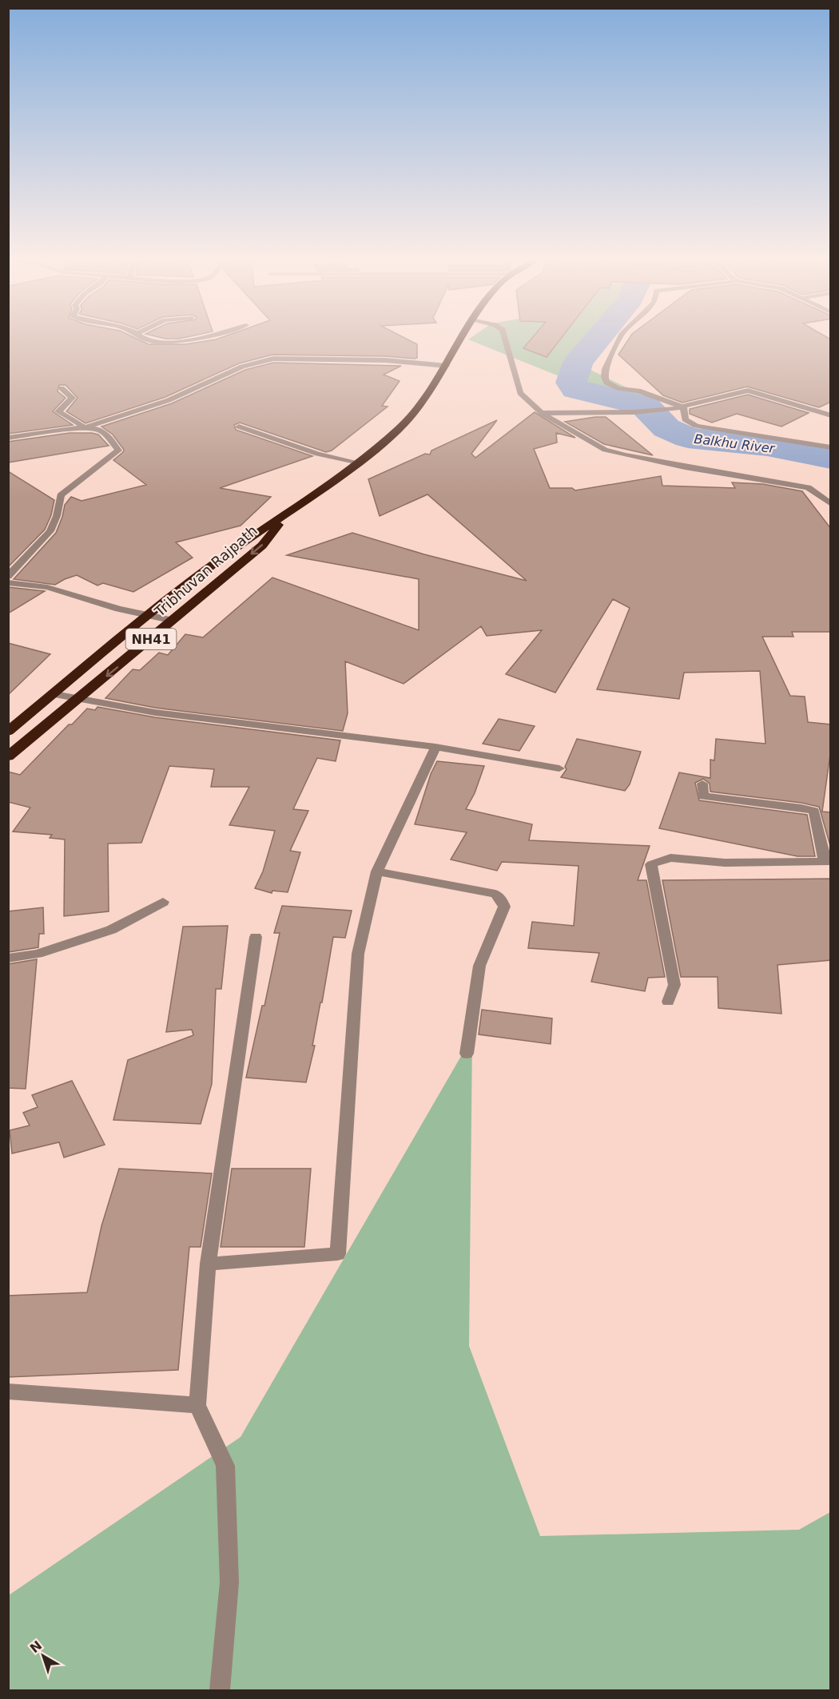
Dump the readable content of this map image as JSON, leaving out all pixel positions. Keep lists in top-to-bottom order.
{
  "streets": {
    "highway": ["Tribhuvan Rajpath", "NH41"]
  },
  "water": ["Balkhu River"],
  "north": "top left"
}
